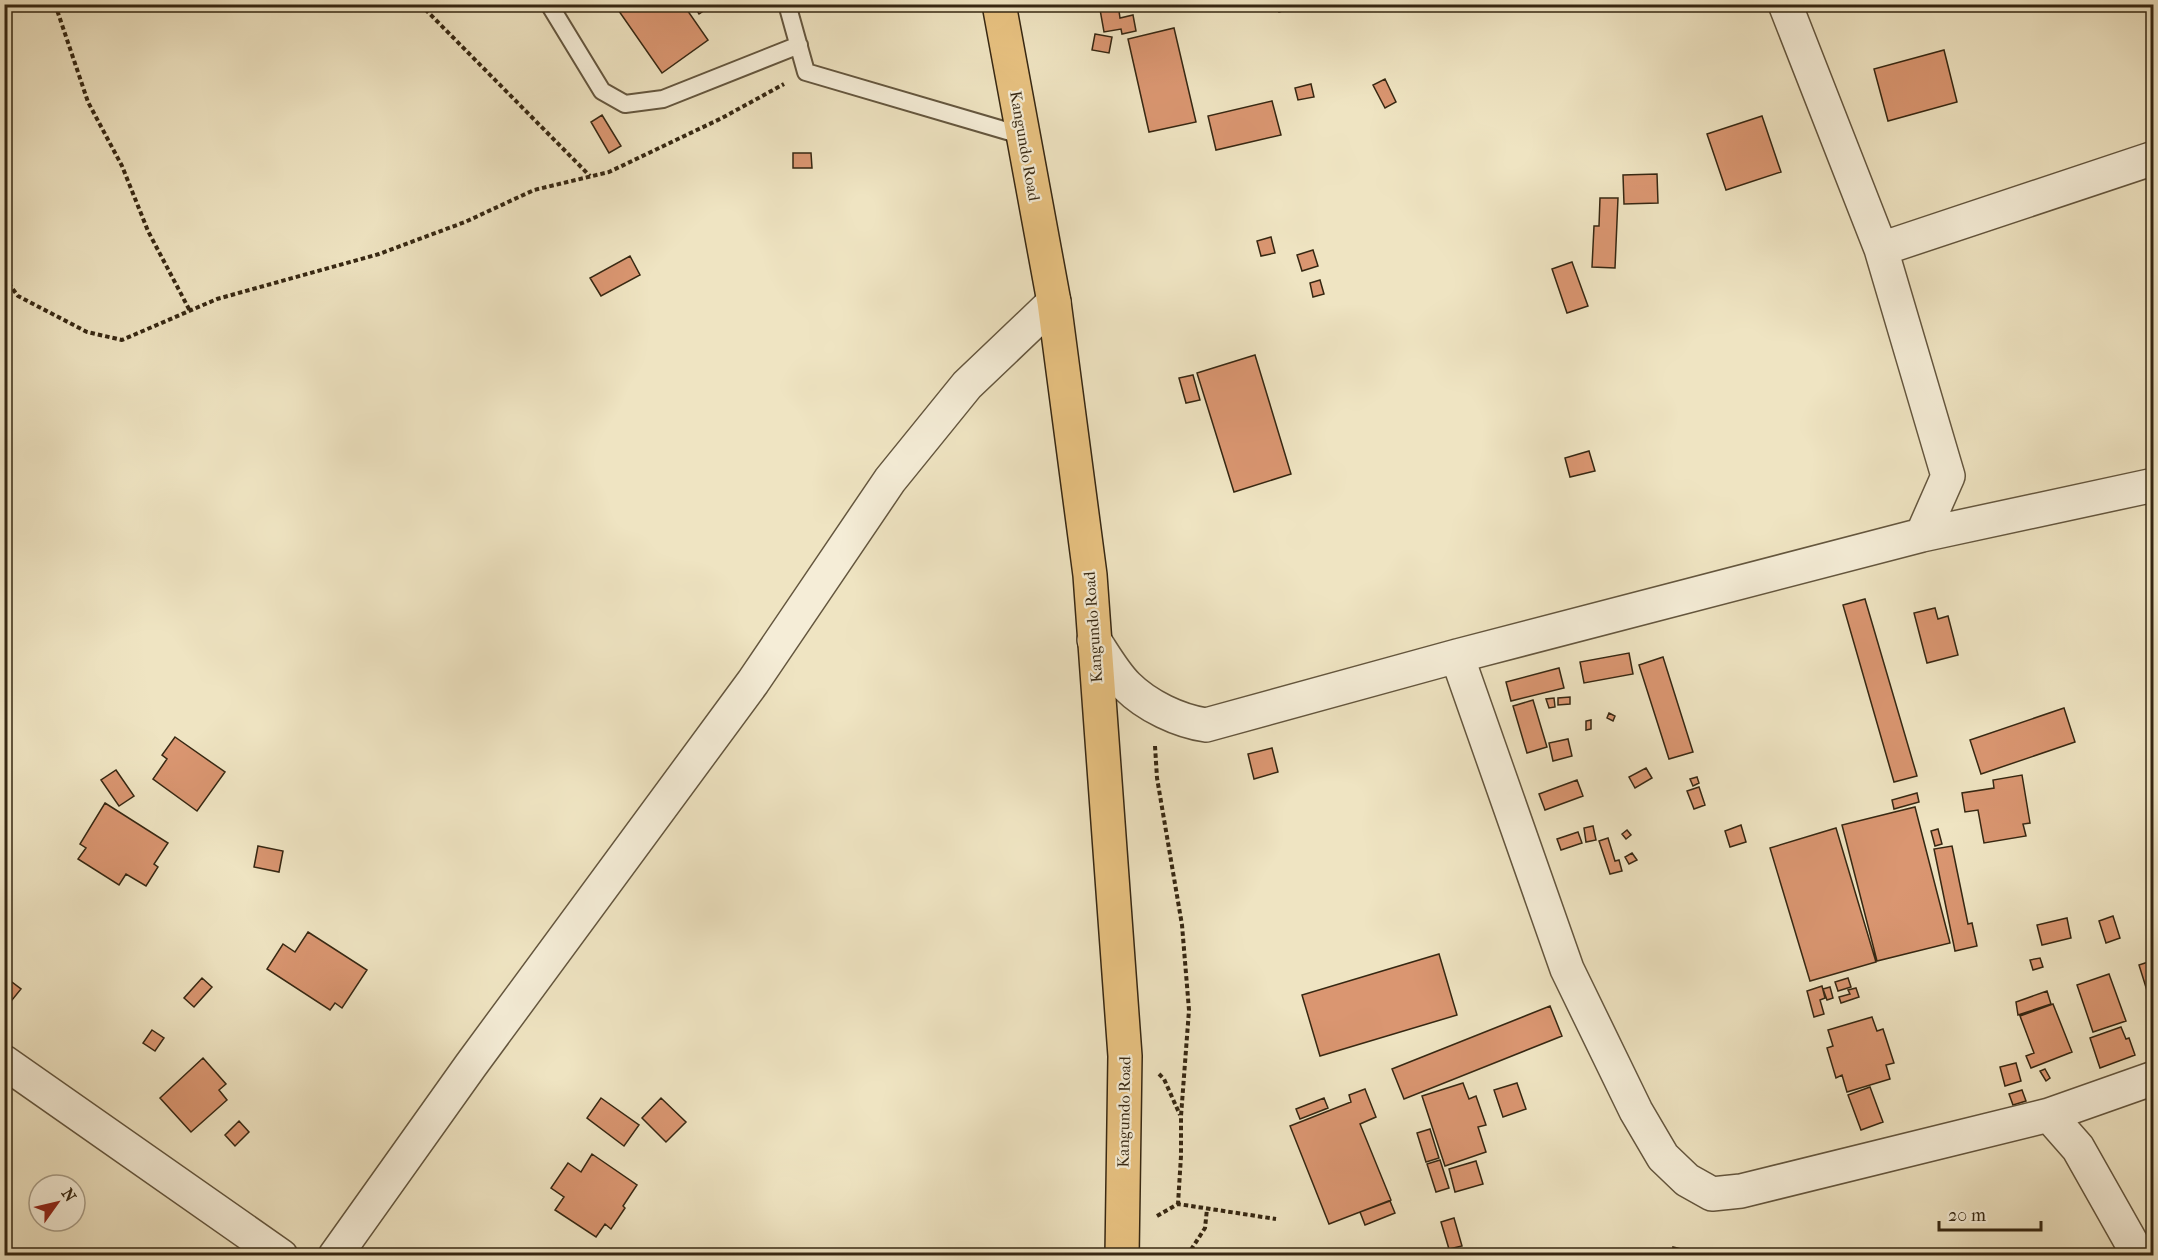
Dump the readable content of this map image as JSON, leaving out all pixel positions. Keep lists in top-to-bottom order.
{
  "streets": {
    "highway": ["Kangundo Road"]
  },
  "scale_bar": "20 m",
  "north": "top right"
}
